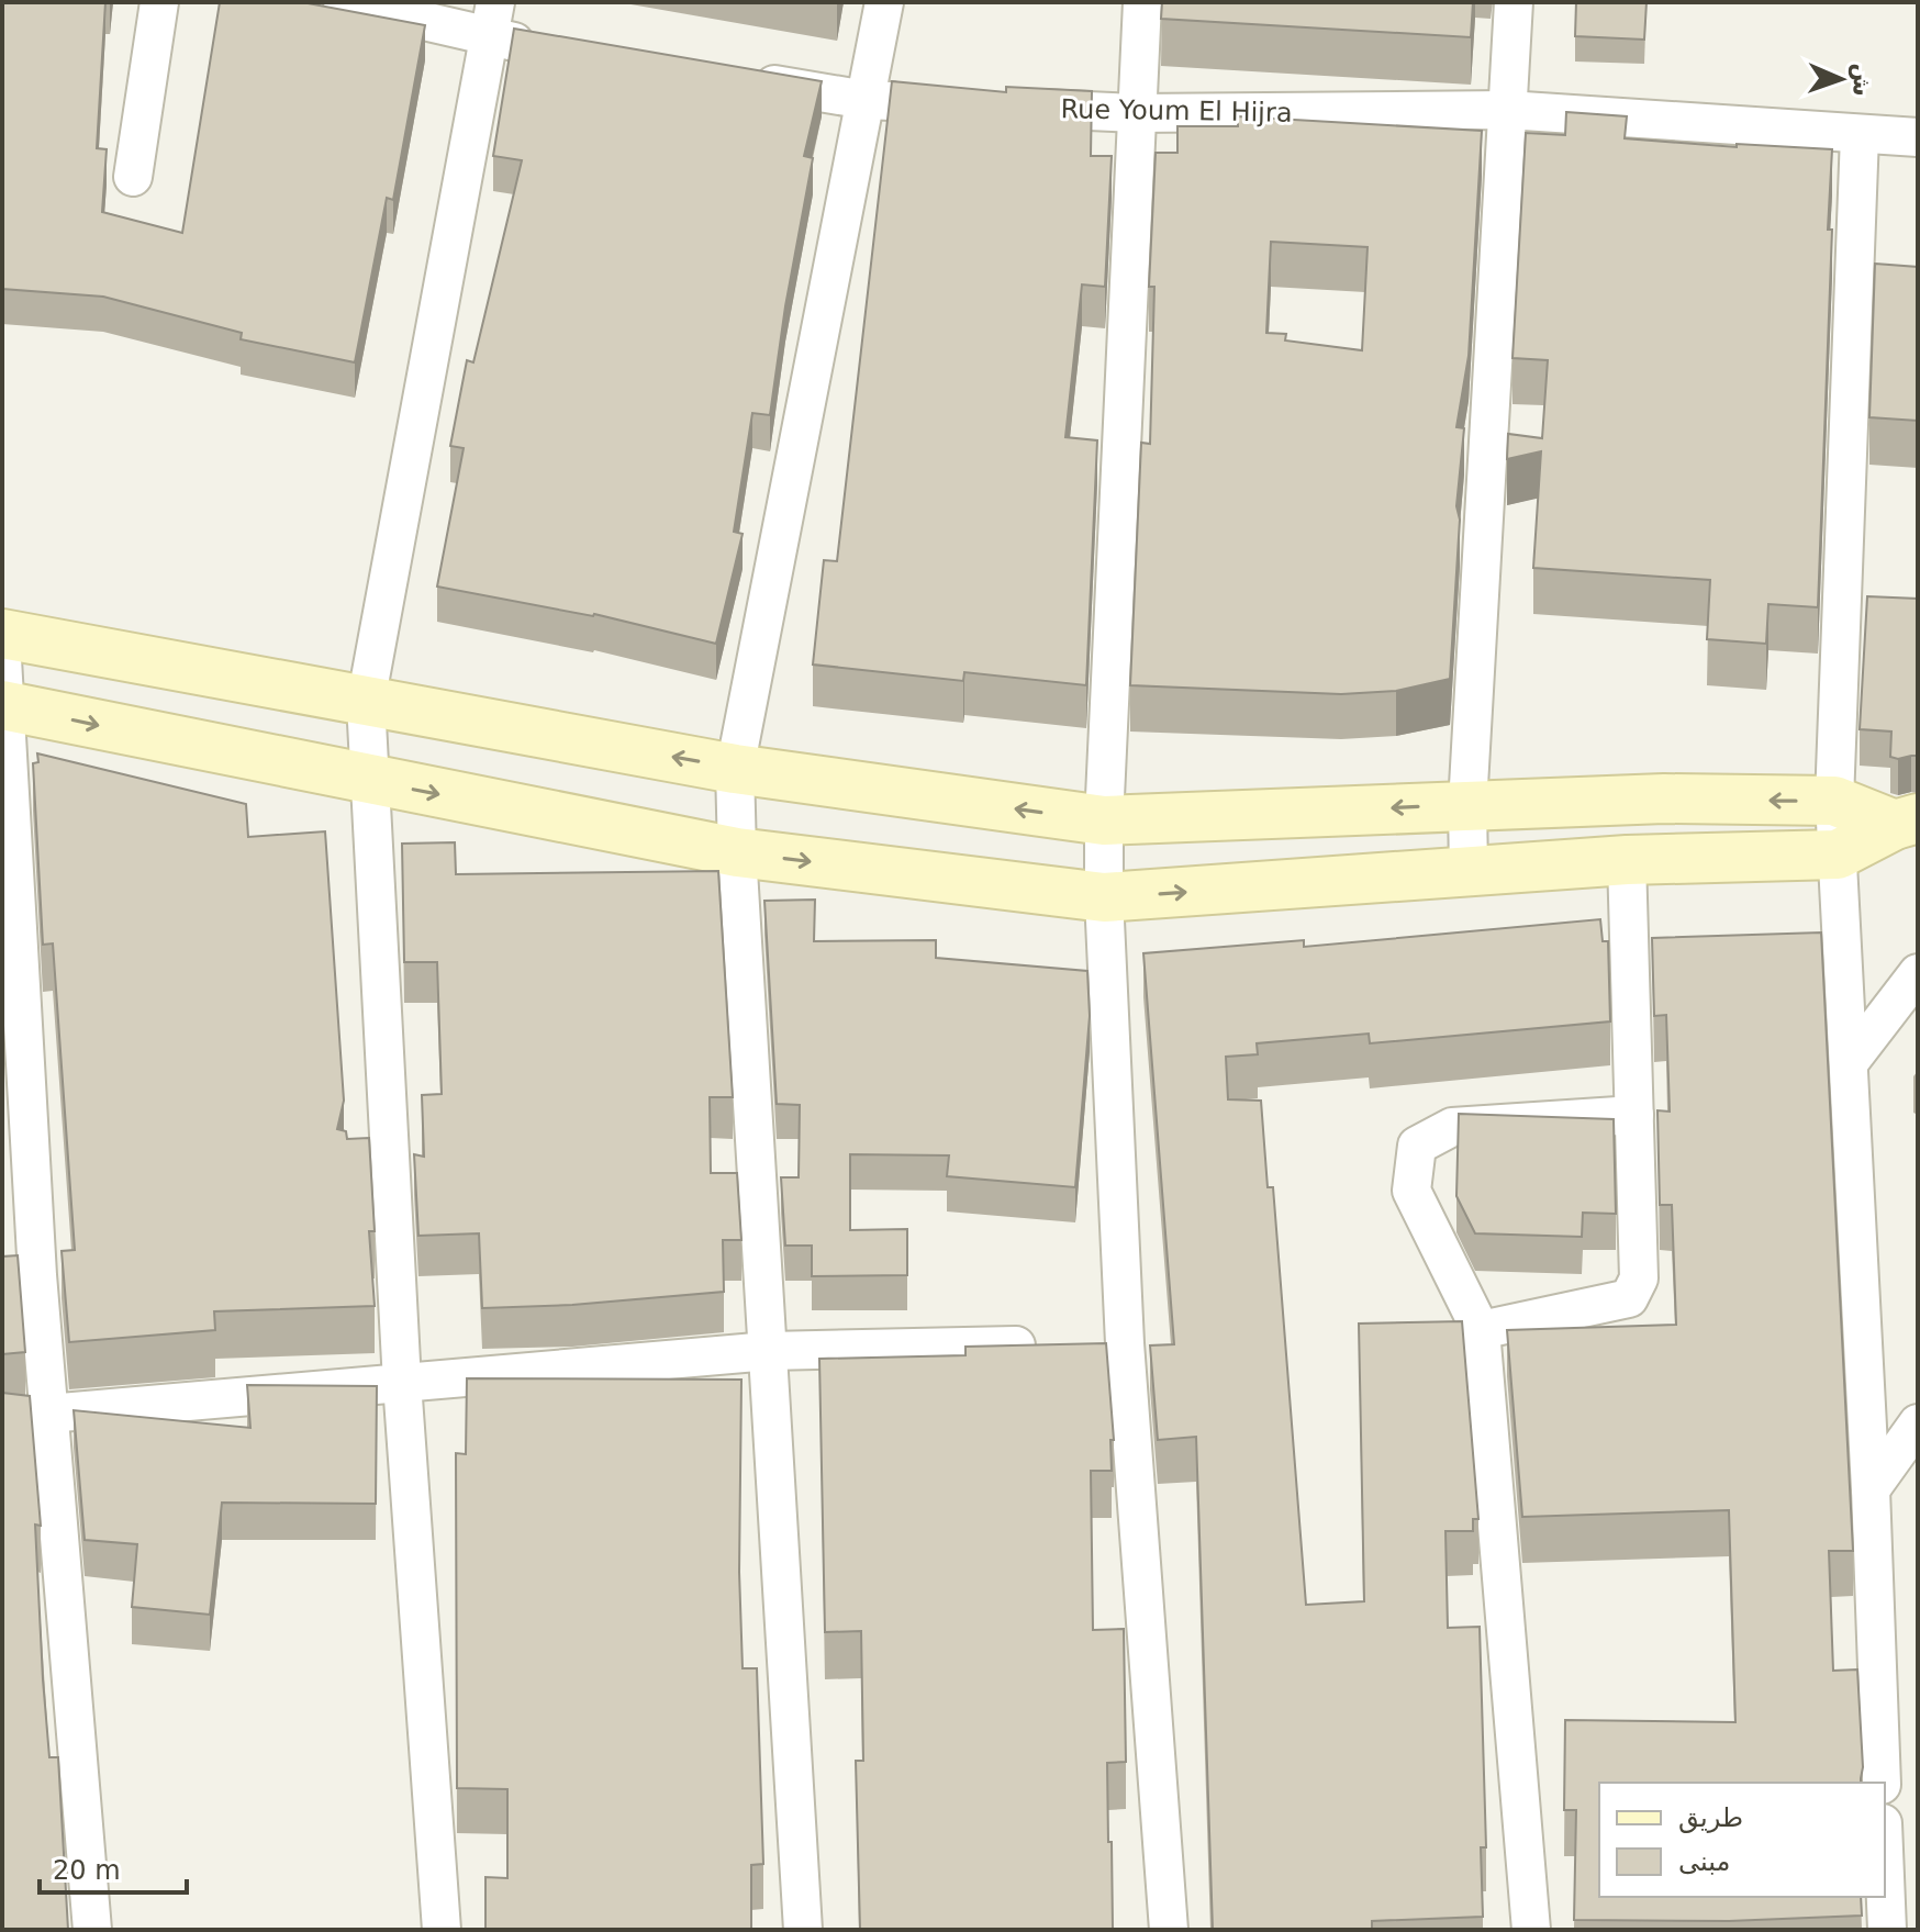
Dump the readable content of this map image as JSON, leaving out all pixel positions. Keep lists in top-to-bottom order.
{
  "streets": {
    "street": ["Rue Youm El Hijra"]
  },
  "legend": ["طريق", "مبنى"],
  "scale_bar": "20 m",
  "north": "right"
}
